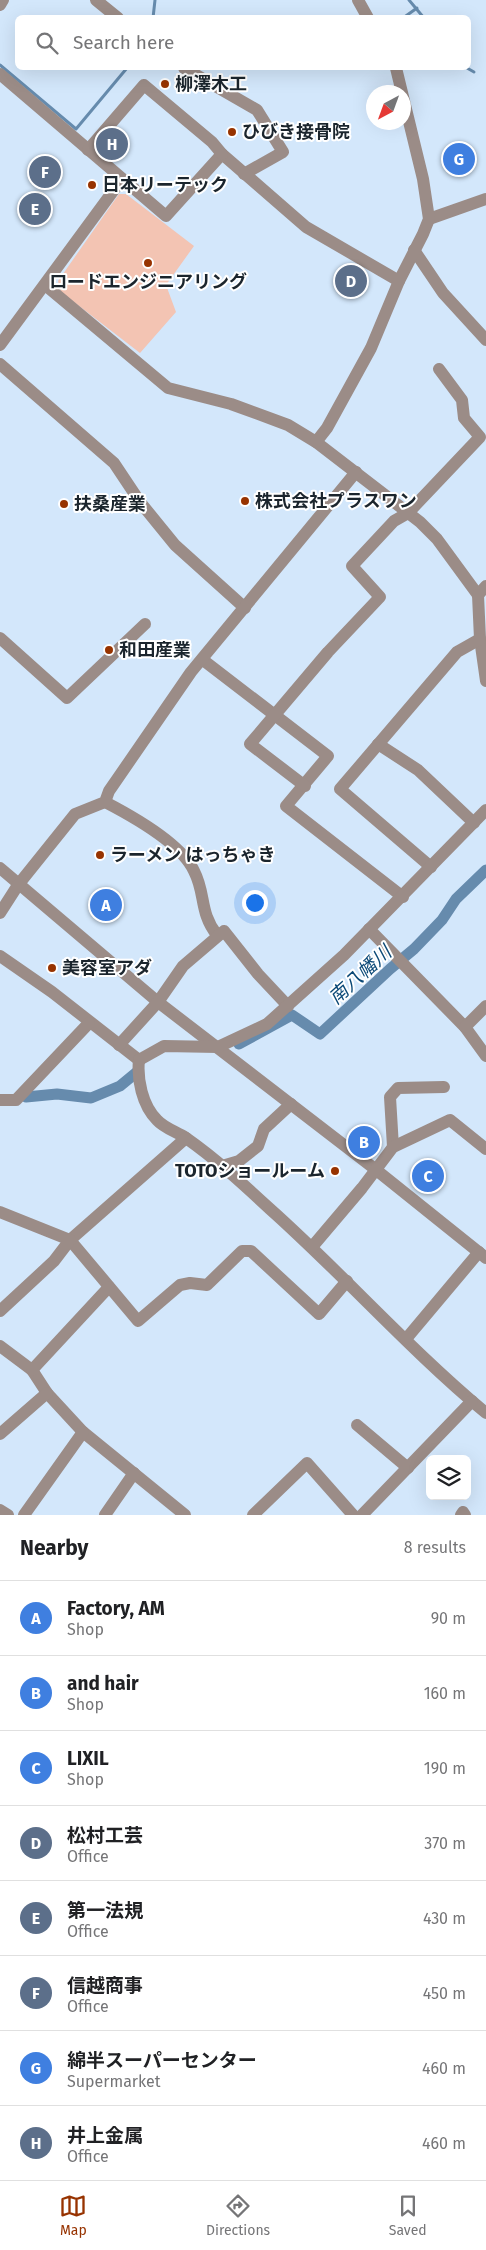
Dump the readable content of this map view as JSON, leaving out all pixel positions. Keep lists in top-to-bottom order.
{
  "water": ["南八幡川"],
  "places": [
    "柳澤木工",
    "ひびき接骨院",
    "日本リーテック",
    "ロードエンジニアリング",
    "株式会社プラスワン",
    "扶桑産業",
    "和田産業",
    "ラーメン はっちゃき",
    "美容室アダ",
    "TOTOショールーム"
  ],
  "north": "bottom left",
  "page": {
    "search": "Search here",
    "pins": [
      "H",
      "G",
      "F",
      "E",
      "D",
      "A",
      "B",
      "C"
    ],
    "heading": ["Nearby", "8 results"],
    "list": [
      {
        "mark": "A",
        "name": "Factory, AM",
        "note": "Shop",
        "value": "90 m"
      },
      {
        "mark": "B",
        "name": "and hair",
        "note": "Shop",
        "value": "160 m"
      },
      {
        "mark": "C",
        "name": "LIXIL",
        "note": "Shop",
        "value": "190 m"
      },
      {
        "mark": "D",
        "name": "松村工芸",
        "note": "Office",
        "value": "370 m"
      },
      {
        "mark": "E",
        "name": "第一法規",
        "note": "Office",
        "value": "430 m"
      },
      {
        "mark": "F",
        "name": "信越商事",
        "note": "Office",
        "value": "450 m"
      },
      {
        "mark": "G",
        "name": "綿半スーパーセンター",
        "note": "Supermarket",
        "value": "460 m"
      },
      {
        "mark": "H",
        "name": "井上金属",
        "note": "Office",
        "value": "460 m"
      }
    ],
    "nav": ["Map", "Directions", "Saved"]
  }
}
